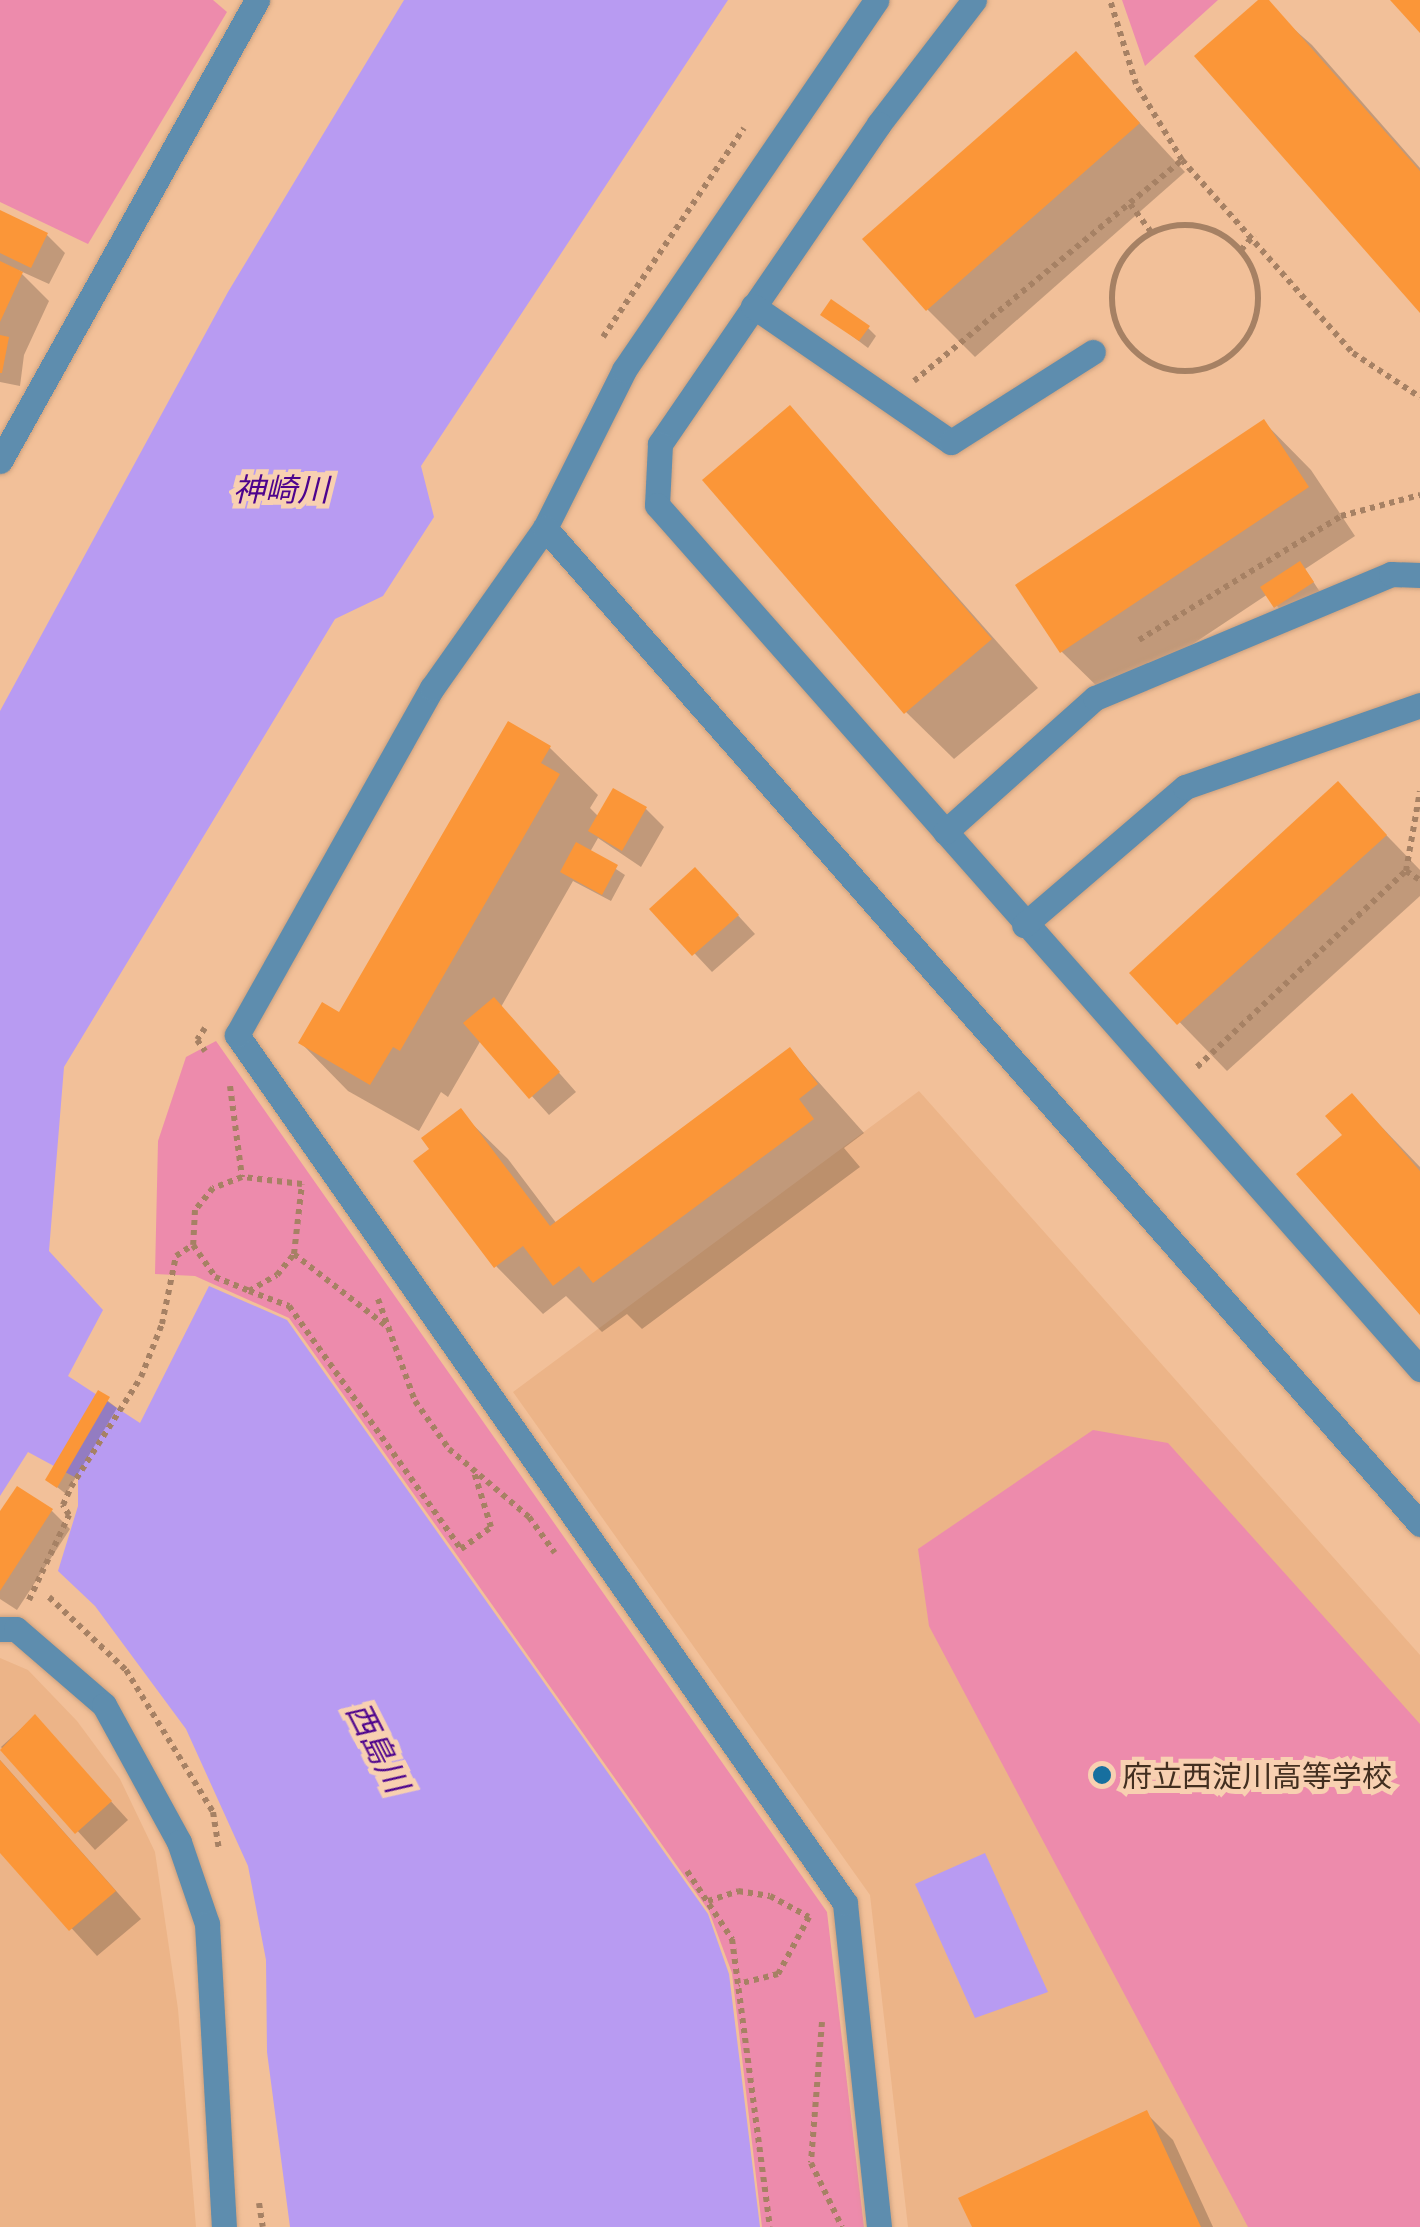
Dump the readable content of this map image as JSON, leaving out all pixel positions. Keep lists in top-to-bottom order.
{
  "water": ["神崎川", "西島川"],
  "places": ["府立西淀川高等学校"]
}
